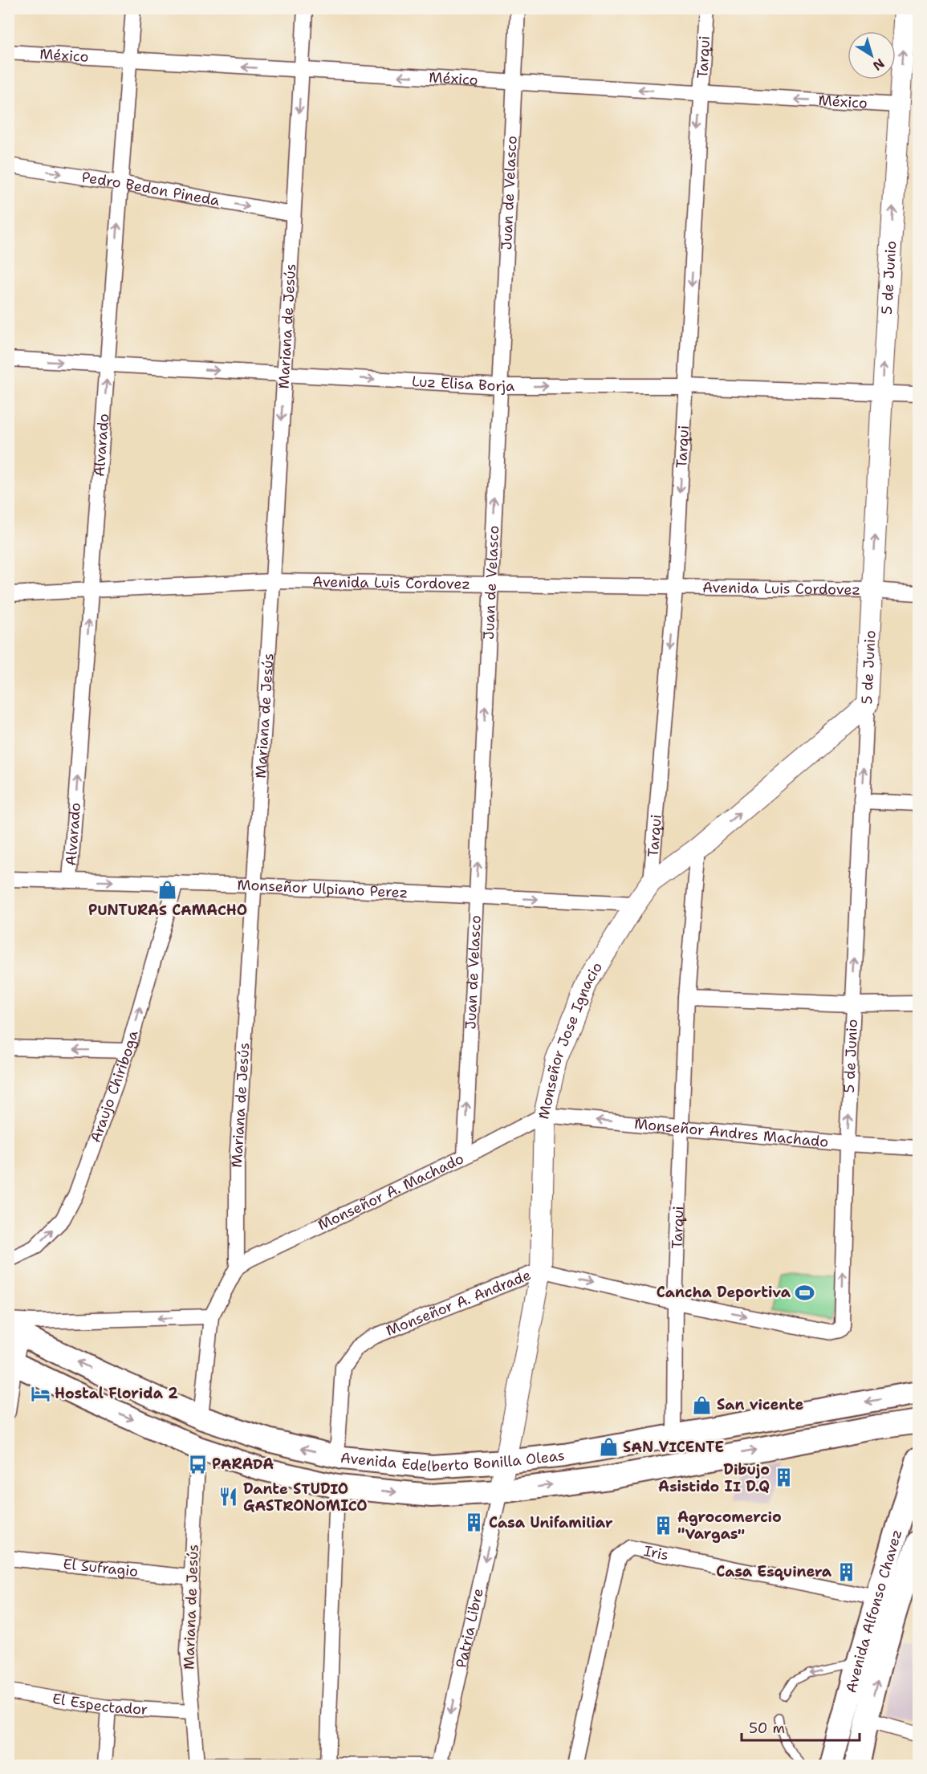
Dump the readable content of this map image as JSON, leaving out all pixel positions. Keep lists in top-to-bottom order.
{
  "streets": {
    "main road": ["Avenida Edelberto Bonilla Oleas", "Avenida Alfonso Chavez"],
    "street": [
      "México",
      "Tarqui",
      "Pedro Bedon Pineda",
      "Juan de Velasco",
      "5 de Junio",
      "Mariana de Jesús",
      "Luz Elisa Borja",
      "Alvarado",
      "Avenida Luis Cordovez",
      "Monseñor Ulpiano Perez",
      "Monseñor Jose Ignacio",
      "Araujo Chiriboga",
      "Monseñor Andres Machado",
      "Monseñor A. Machado",
      "Monseñor A. Andrade",
      "Iris",
      "El Sufragio",
      "Patria Libre",
      "El Espectador"
    ]
  },
  "crossings": [
    ["México", "Tarqui"],
    ["México", "Juan de Velasco"],
    ["México", "5 de Junio"],
    ["México", "Mariana de Jesús"],
    ["México", "Alvarado"],
    ["Tarqui", "Luz Elisa Borja"],
    ["Tarqui", "Avenida Luis Cordovez"],
    ["Tarqui", "Monseñor Jose Ignacio"],
    ["Tarqui", "Monseñor Andres Machado"],
    ["Tarqui", "Monseñor A. Andrade"],
    ["Tarqui", "Avenida Edelberto Bonilla Oleas"],
    ["Pedro Bedon Pineda", "Mariana de Jesús"],
    ["Pedro Bedon Pineda", "Alvarado"],
    ["Juan de Velasco", "Luz Elisa Borja"],
    ["Juan de Velasco", "Avenida Luis Cordovez"],
    ["Juan de Velasco", "Monseñor Ulpiano Perez"],
    ["Juan de Velasco", "Monseñor A. Machado"],
    ["5 de Junio", "Luz Elisa Borja"],
    ["5 de Junio", "Avenida Luis Cordovez"],
    ["5 de Junio", "Monseñor Jose Ignacio"],
    ["5 de Junio", "Monseñor Andres Machado"],
    ["5 de Junio", "Monseñor A. Andrade"],
    ["Mariana de Jesús", "Luz Elisa Borja"],
    ["Mariana de Jesús", "Avenida Luis Cordovez"],
    ["Mariana de Jesús", "Monseñor Ulpiano Perez"],
    ["Mariana de Jesús", "Monseñor A. Machado"],
    ["Mariana de Jesús", "Avenida Edelberto Bonilla Oleas"],
    ["Mariana de Jesús", "El Sufragio"],
    ["Mariana de Jesús", "El Espectador"],
    ["Luz Elisa Borja", "Alvarado"],
    ["Alvarado", "Avenida Luis Cordovez"],
    ["Alvarado", "Monseñor Ulpiano Perez"],
    ["Monseñor Ulpiano Perez", "Monseñor Jose Ignacio"],
    ["Monseñor Ulpiano Perez", "Araujo Chiriboga"],
    ["Monseñor Jose Ignacio", "Monseñor Andres Machado"],
    ["Monseñor Jose Ignacio", "Monseñor A. Machado"],
    ["Monseñor Jose Ignacio", "Monseñor A. Andrade"],
    ["Monseñor Jose Ignacio", "Avenida Edelberto Bonilla Oleas"],
    ["Monseñor Jose Ignacio", "Patria Libre"],
    ["Monseñor Andres Machado", "Monseñor A. Machado"],
    ["Monseñor A. Andrade", "Avenida Edelberto Bonilla Oleas"],
    ["Avenida Edelberto Bonilla Oleas", "Patria Libre"],
    ["Iris", "Avenida Alfonso Chavez"]
  ],
  "one_way": [
    "México",
    "Tarqui",
    "Pedro Bedon Pineda",
    "Juan de Velasco",
    "5 de Junio",
    "Luz Elisa Borja",
    "Alvarado",
    "Monseñor Ulpiano Perez",
    "Araujo Chiriboga",
    "Monseñor Andres Machado",
    "Monseñor A. Andrade",
    "Patria Libre"
  ],
  "places": {
    "shop": ["PUNTURAS CAMACHO", "San vicente", "SAN VICENTE"],
    "sports": ["Cancha Deportiva"],
    "hotel": ["Hostal Florida 2"],
    "bus stop": ["PARADA"],
    "building": [
      "Dibujo Asistido II D.Q",
      "Casa Unifamiliar",
      "Agrocomercio \"Vargas\"",
      "Casa Esquinera"
    ],
    "restaurant": ["Dante STUDIO GASTRONOMICO"]
  },
  "scale_bar": "50 m",
  "north": "bottom right"
}
